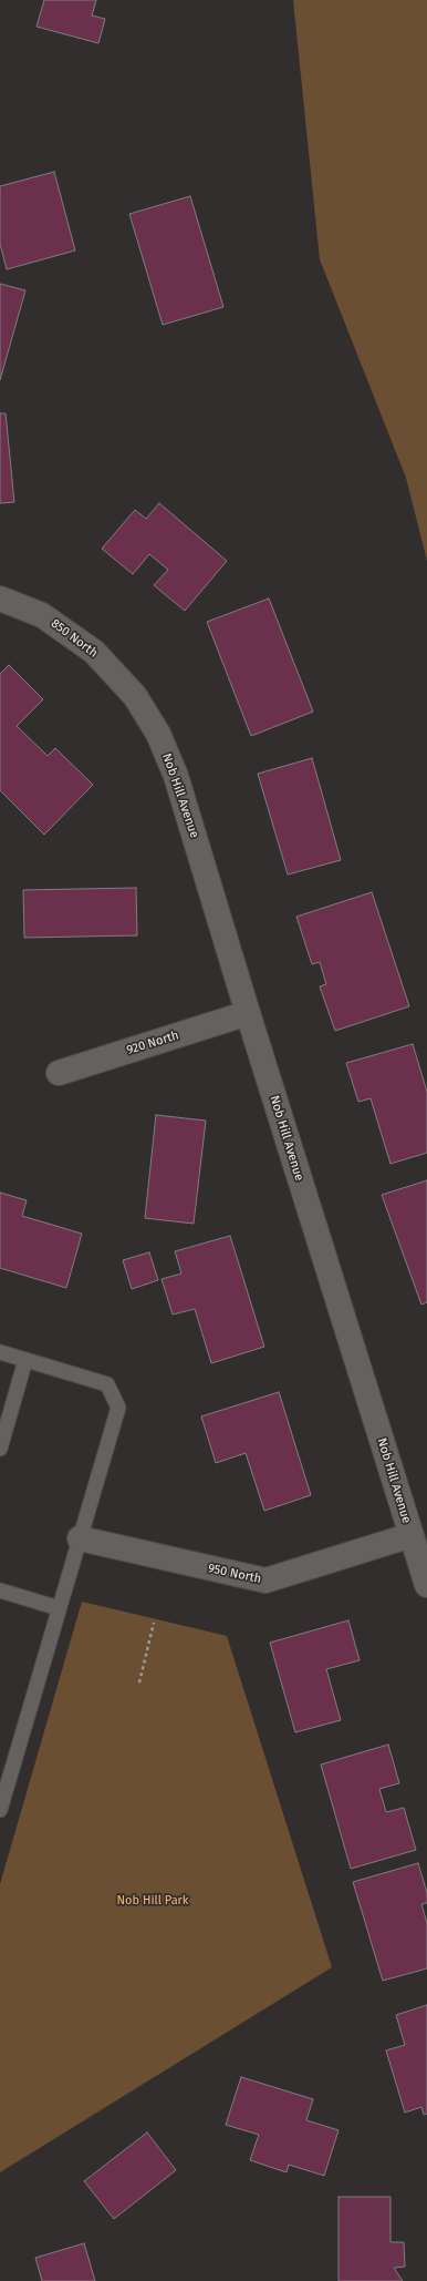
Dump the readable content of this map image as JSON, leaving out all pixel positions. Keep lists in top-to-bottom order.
{
  "streets": {
    "street": [
      "850 North",
      "Nob Hill Avenue",
      "920 North",
      "950 North"
    ]
  },
  "crossings": [
    ["850 North", "Nob Hill Avenue"],
    ["Nob Hill Avenue", "920 North"],
    ["Nob Hill Avenue", "950 North"]
  ],
  "parks": ["Nob Hill Park"]
}
